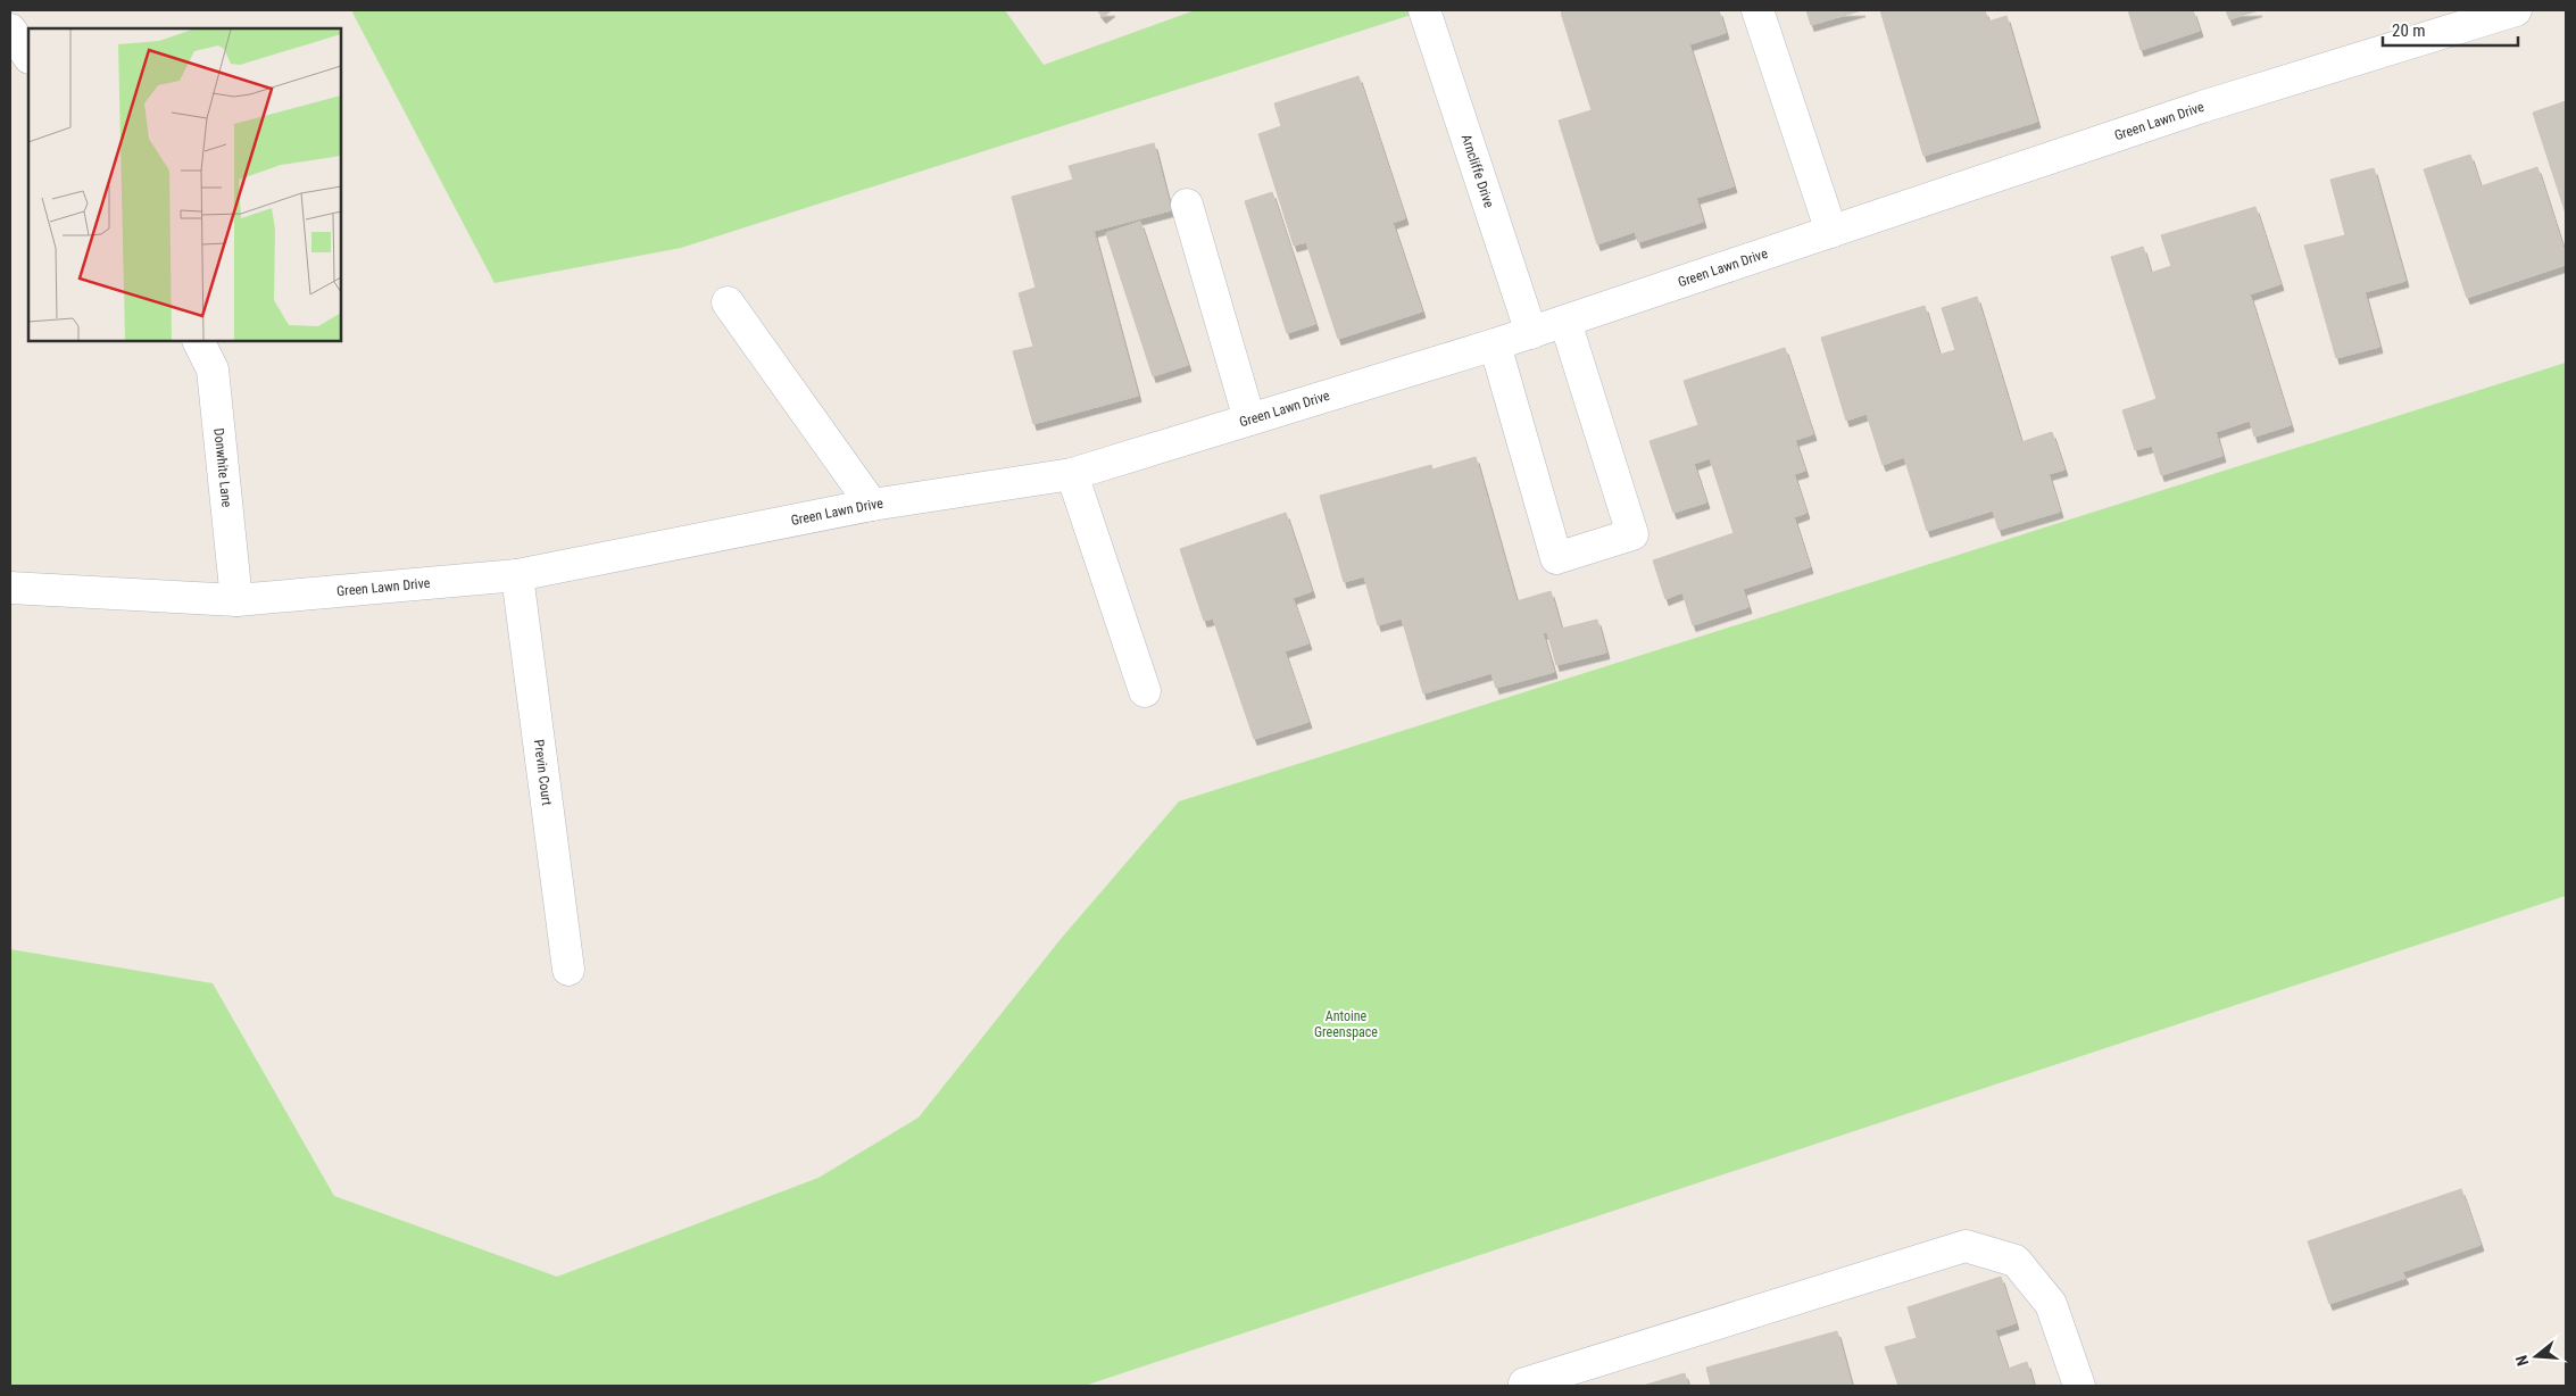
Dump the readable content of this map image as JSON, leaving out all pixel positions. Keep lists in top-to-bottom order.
{
  "streets": {
    "street": [
      "Green Lawn Drive",
      "Arncliffe Drive",
      "Donwhite Lane",
      "Previn Court"
    ]
  },
  "crossings": [
    ["Green Lawn Drive", "Arncliffe Drive"],
    ["Green Lawn Drive", "Donwhite Lane"],
    ["Green Lawn Drive", "Previn Court"]
  ],
  "parks": ["Antoine Greenspace"],
  "scale_bar": "20 m",
  "north": "left"
}
